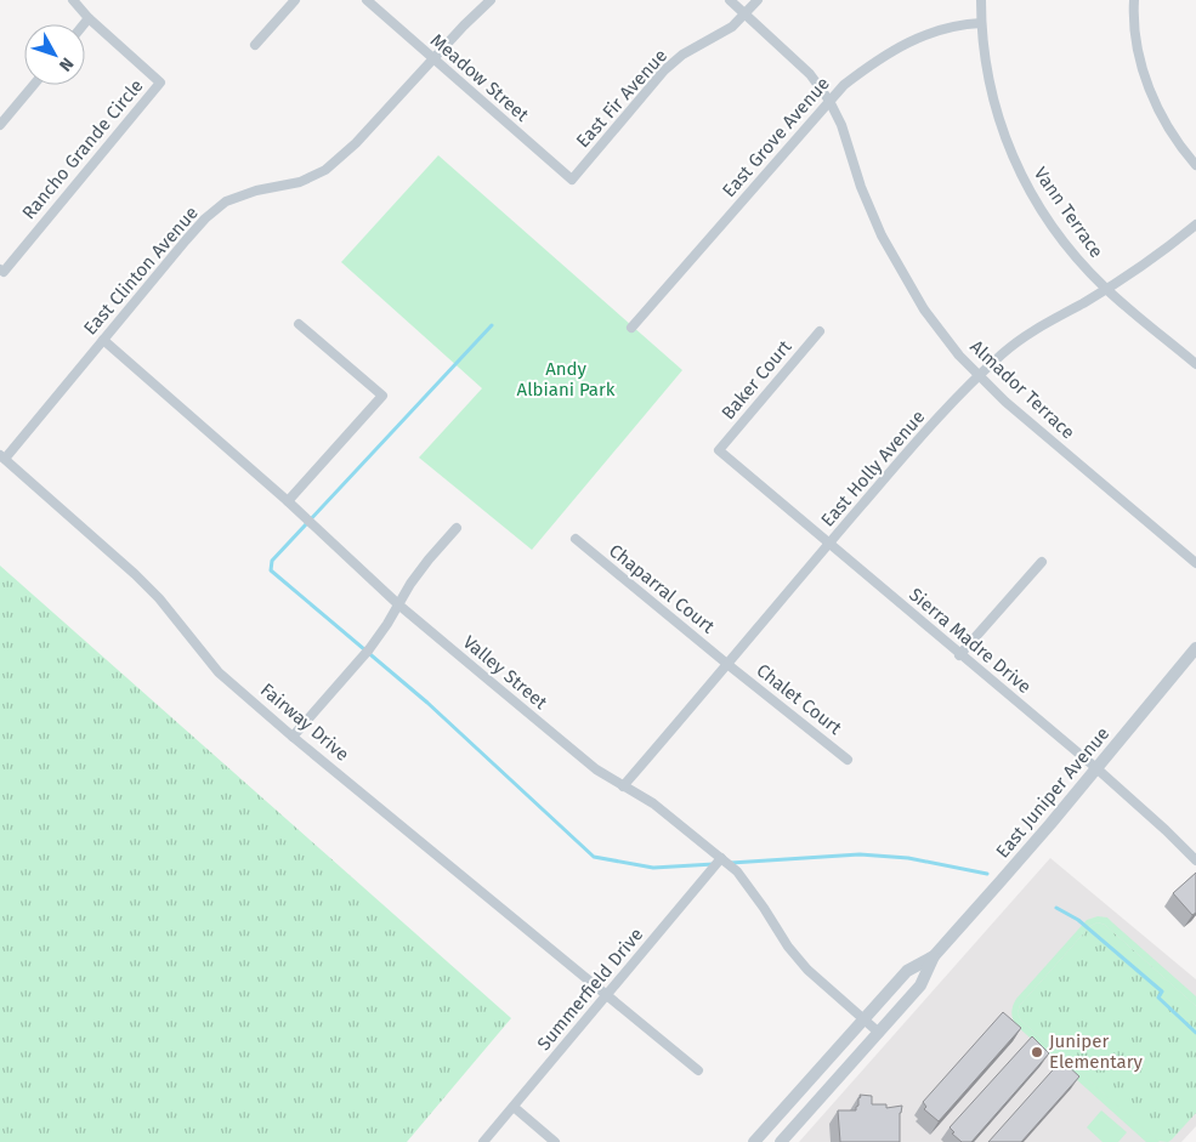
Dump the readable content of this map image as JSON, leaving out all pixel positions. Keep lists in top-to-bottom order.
{
  "streets": {
    "street": [
      "Meadow Street",
      "East Fir Avenue",
      "East Grove Avenue",
      "Rancho Grande Circle",
      "Vann Terrace",
      "East Clinton Avenue",
      "Baker Court",
      "Almador Terrace",
      "East Holly Avenue",
      "Chaparral Court",
      "Sierra Madre Drive",
      "Valley Street",
      "Chalet Court",
      "Fairway Drive",
      "East Juniper Avenue",
      "Summerfield Drive"
    ]
  },
  "crossings": [
    ["Meadow Street", "East Fir Avenue"],
    ["Meadow Street", "East Clinton Avenue"],
    ["East Fir Avenue", "Almador Terrace"],
    ["East Grove Avenue", "Vann Terrace"],
    ["East Grove Avenue", "Almador Terrace"],
    ["Vann Terrace", "East Holly Avenue"],
    ["East Clinton Avenue", "Valley Street"],
    ["East Clinton Avenue", "Fairway Drive"],
    ["Baker Court", "Sierra Madre Drive"],
    ["Almador Terrace", "East Holly Avenue"],
    ["East Holly Avenue", "Chaparral Court"],
    ["East Holly Avenue", "Sierra Madre Drive"],
    ["East Holly Avenue", "Valley Street"],
    ["East Holly Avenue", "Chalet Court"],
    ["Chaparral Court", "Chalet Court"],
    ["Sierra Madre Drive", "East Juniper Avenue"],
    ["Valley Street", "East Juniper Avenue"],
    ["Valley Street", "Summerfield Drive"],
    ["Fairway Drive", "Summerfield Drive"]
  ],
  "parks": ["Andy Albiani Park"],
  "places": ["Juniper Elementary"],
  "north": "bottom right"
}
